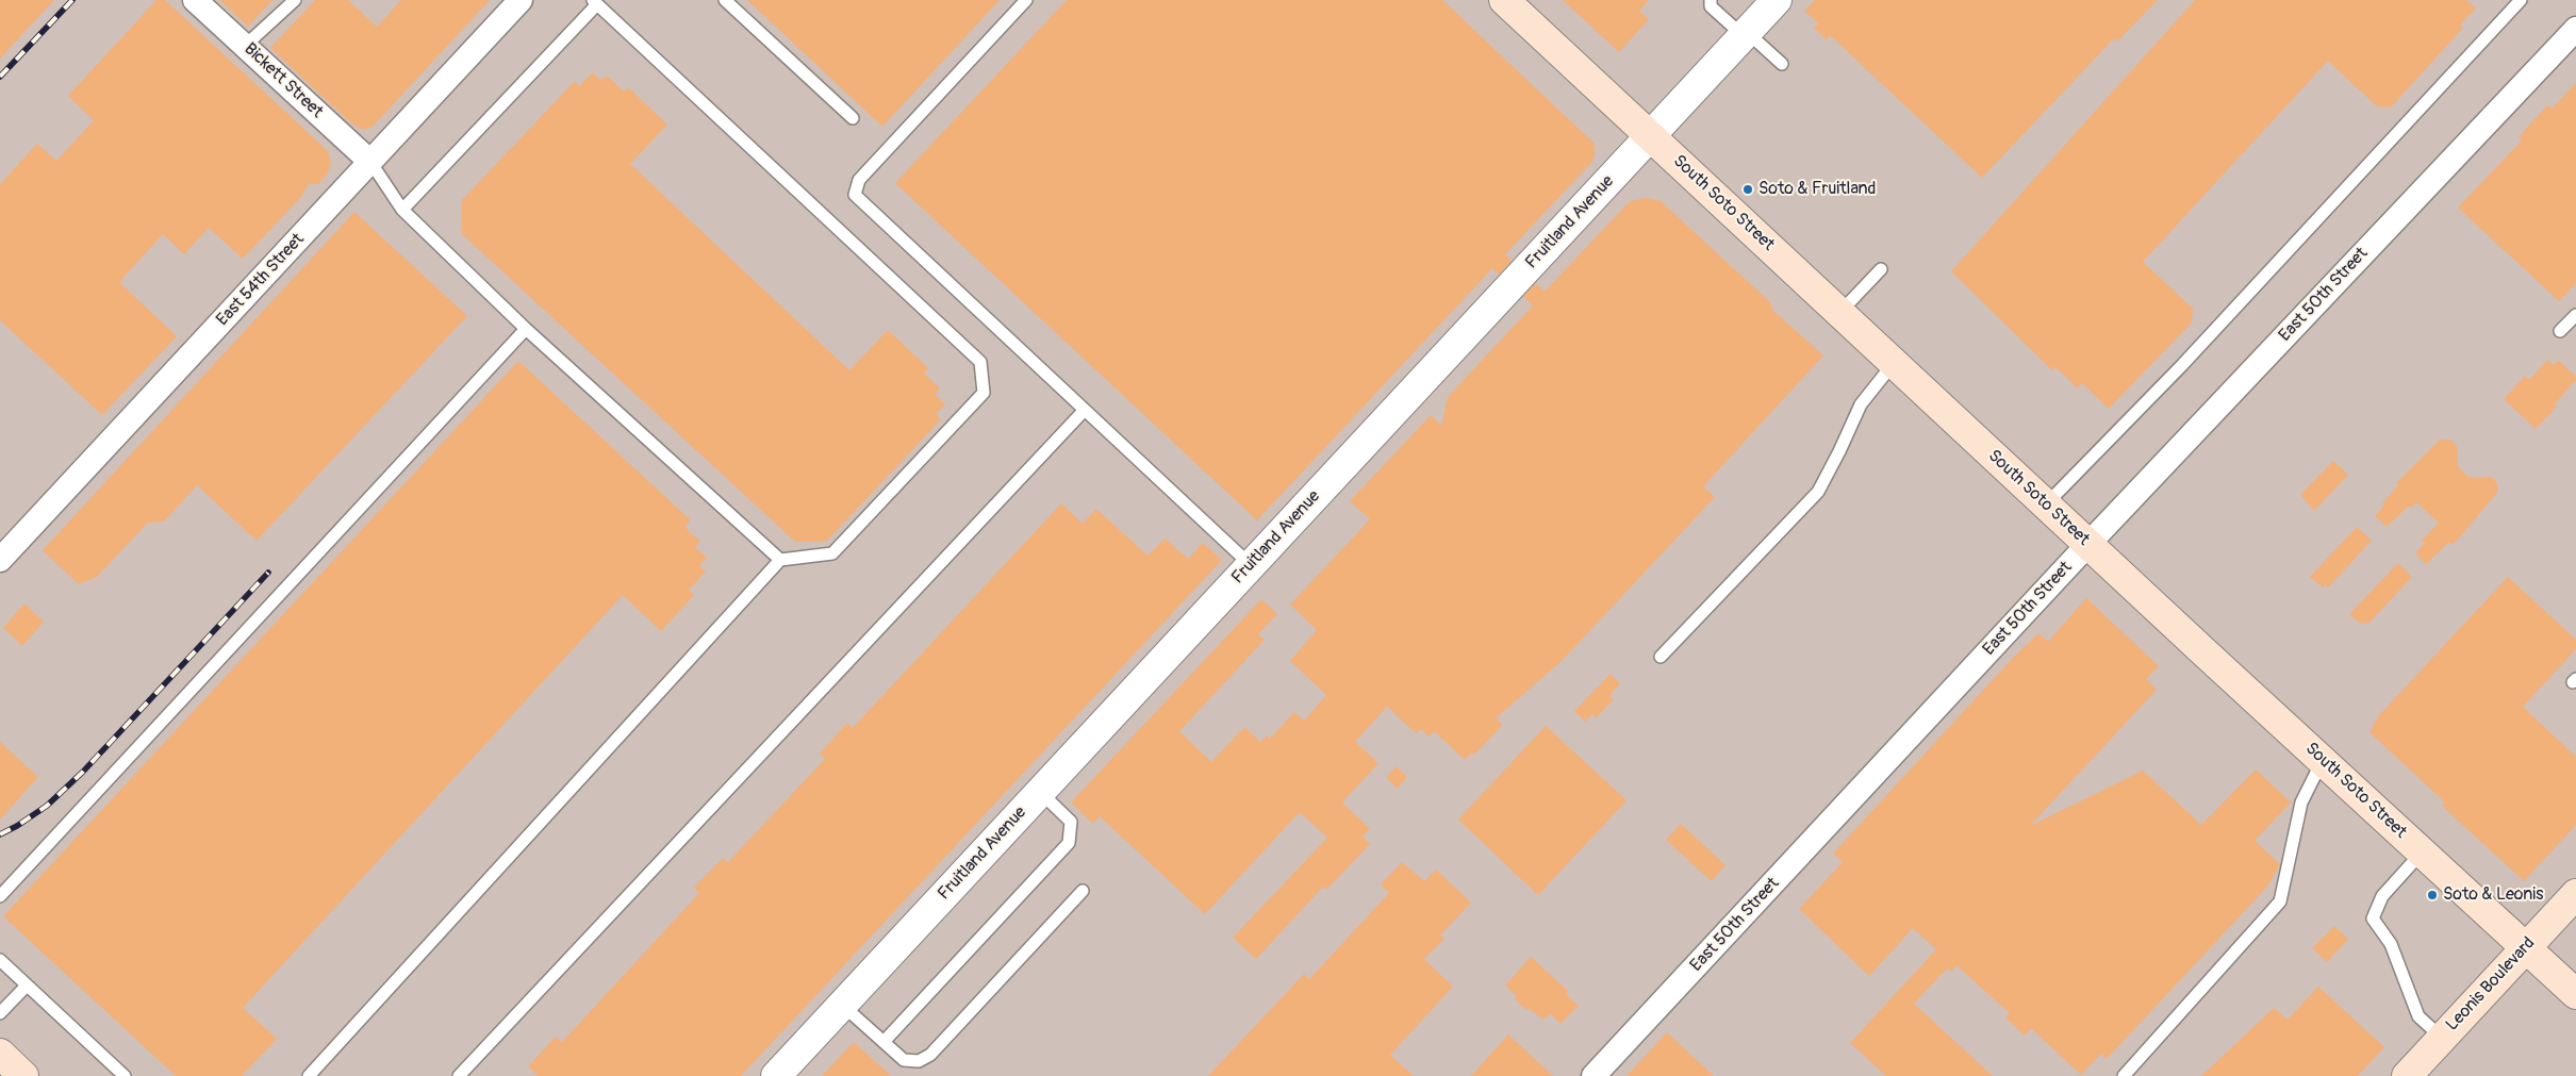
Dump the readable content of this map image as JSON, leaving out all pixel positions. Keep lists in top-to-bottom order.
{
  "streets": {
    "main road": ["South Soto Street", "Leonis Boulevard"],
    "street": [
      "Bickett Street",
      "Fruitland Avenue",
      "East 54th Street",
      "East 50th Street"
    ]
  },
  "crossings": [
    ["Bickett Street", "East 54th Street"],
    ["South Soto Street", "Fruitland Avenue"],
    ["South Soto Street", "East 50th Street"],
    ["South Soto Street", "Leonis Boulevard"]
  ],
  "places": ["Soto & Fruitland", "Soto & Leonis"]
}
